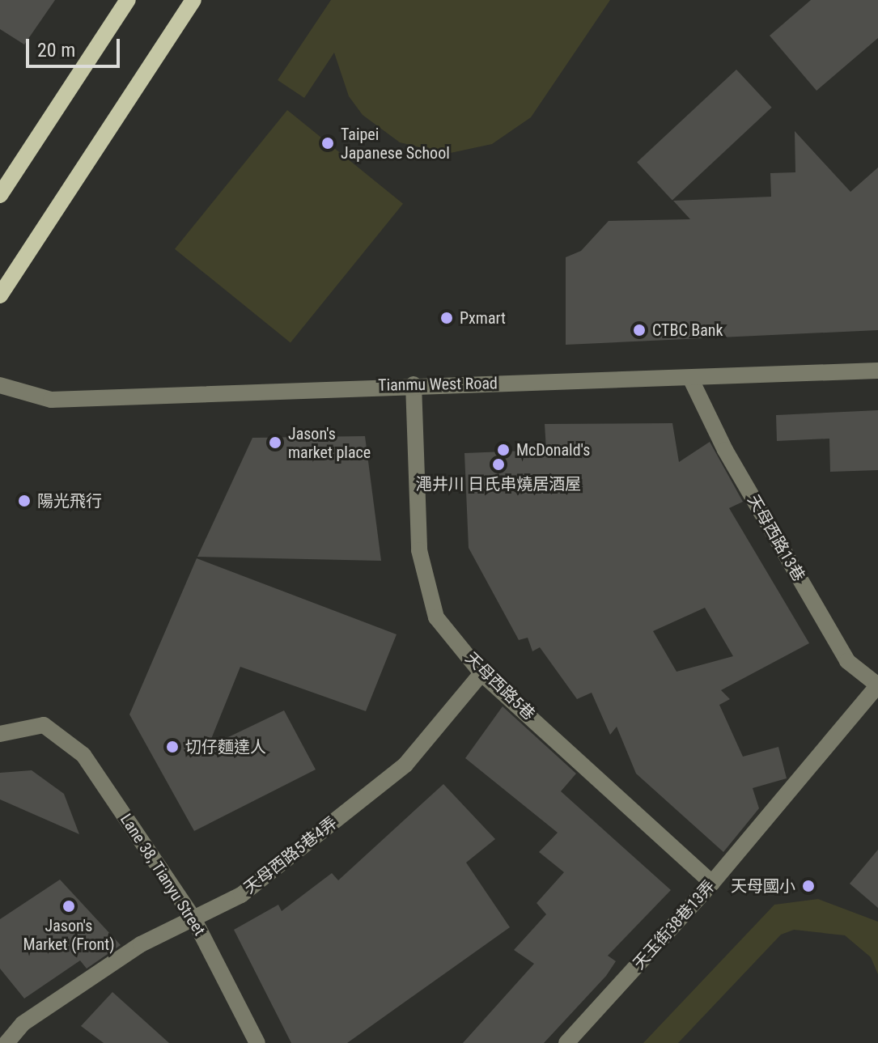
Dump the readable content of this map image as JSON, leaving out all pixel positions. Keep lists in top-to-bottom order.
{
  "streets": {
    "street": [
      "Tianmu West Road",
      "天母西路13巷",
      "天母西路5巷",
      "天母西路5巷4弄",
      "Lane 38, Tianyu Street",
      "天玉街38巷13弄"
    ]
  },
  "crossings": [
    ["Tianmu West Road", "天母西路13巷"],
    ["Tianmu West Road", "天母西路5巷"],
    ["天母西路13巷", "天玉街38巷13弄"],
    ["天母西路5巷", "天母西路5巷4弄"],
    ["天母西路5巷", "天玉街38巷13弄"],
    ["天母西路5巷4弄", "Lane 38, Tianyu Street"]
  ],
  "places": [
    "Taipei Japanese School",
    "Pxmart",
    "CTBC Bank",
    "Jason's market place",
    "McDonald's",
    "澠井川 日氏串燒居酒屋",
    "陽光飛行",
    "切仔麵達人",
    "天母國小",
    "Jason's Market (Front)"
  ],
  "scale_bar": "20 m"
}
